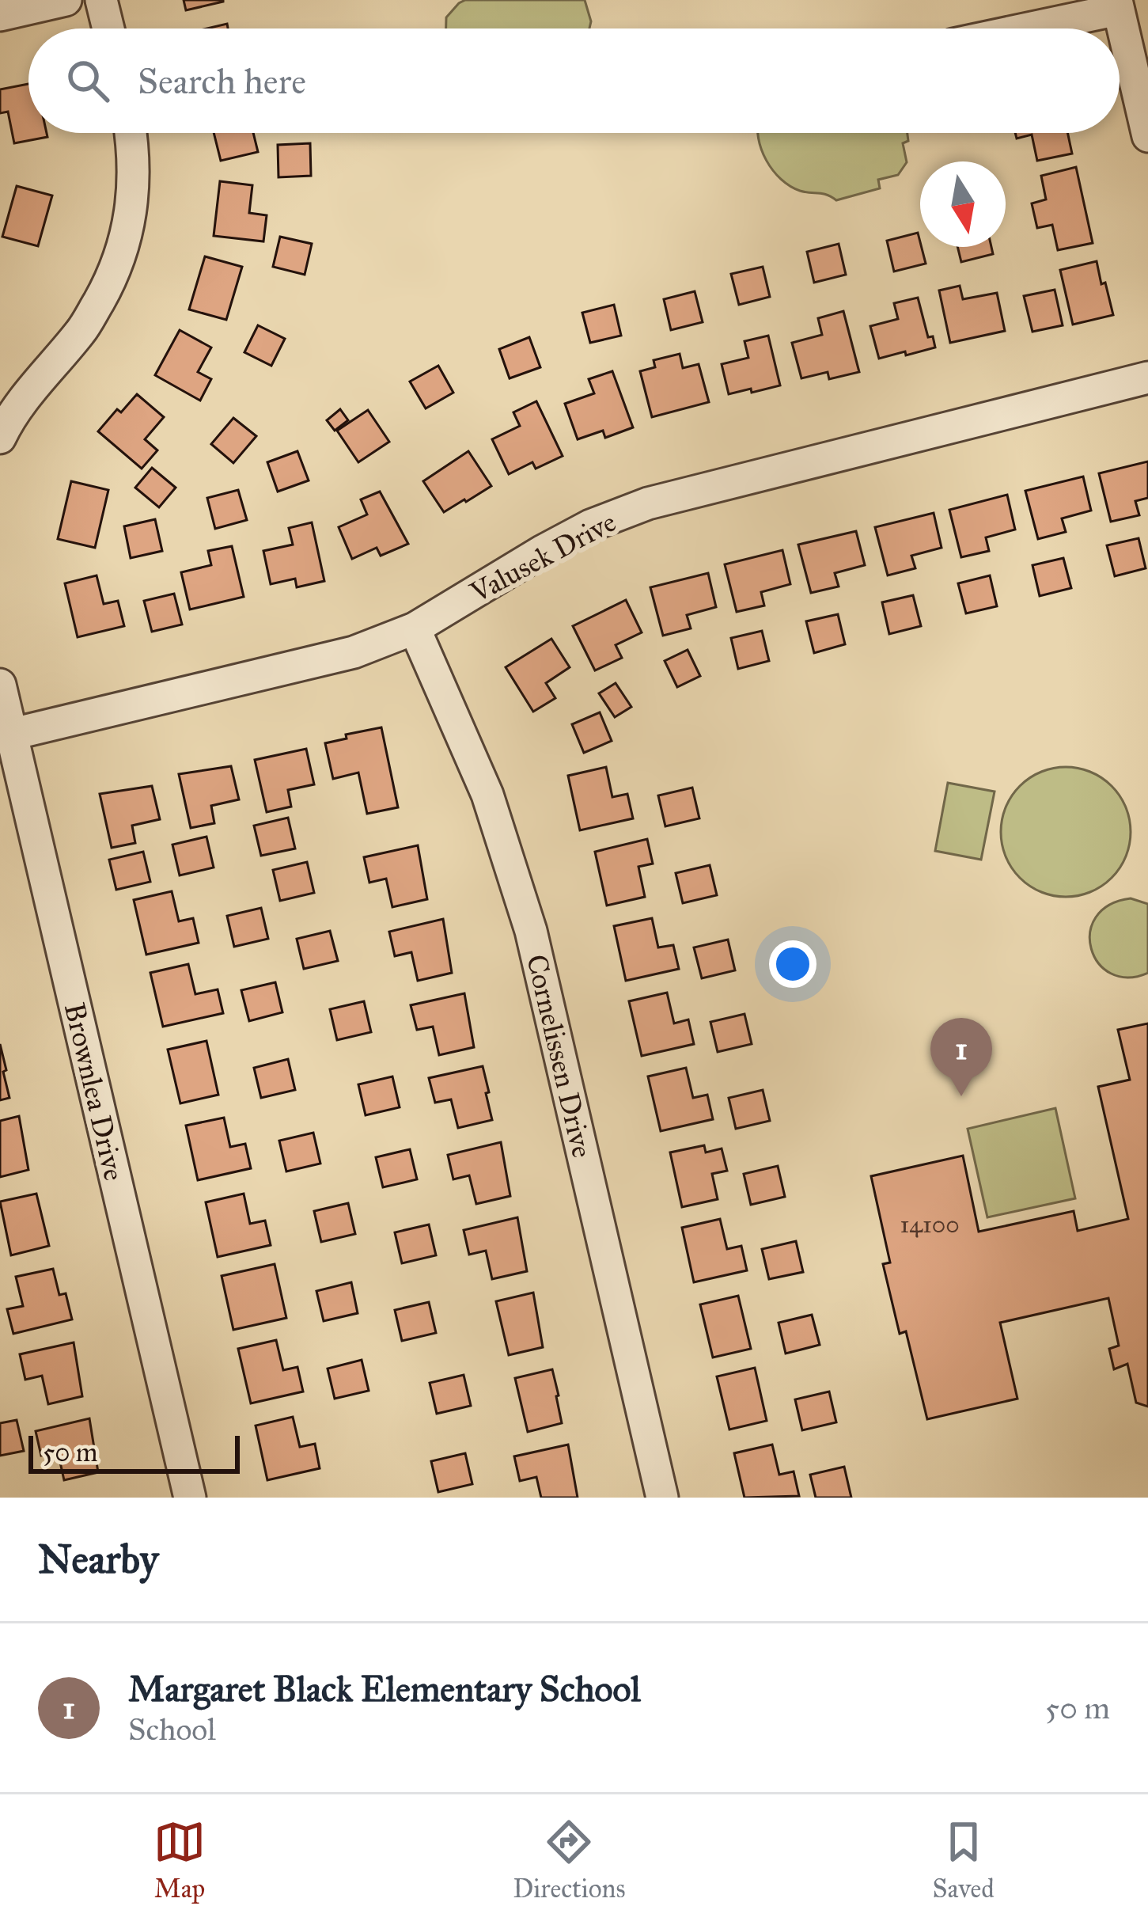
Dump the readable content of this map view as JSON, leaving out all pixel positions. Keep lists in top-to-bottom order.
{
  "streets": {
    "street": ["Valusek Drive", "Cornelissen Drive", "Brownlea Drive"]
  },
  "crossings": [
    ["Valusek Drive", "Cornelissen Drive"],
    ["Valusek Drive", "Brownlea Drive"]
  ],
  "house_numbers": ["14100"],
  "scale_bar": "50 m",
  "north": "bottom",
  "page": {
    "search": "Search here",
    "pins": "1",
    "scale": "50 m",
    "heading": "Nearby",
    "list": [
      {
        "mark": "1",
        "name": "Margaret Black Elementary School",
        "note": "School",
        "value": "50 m"
      }
    ],
    "nav": ["Map", "Directions", "Saved"]
  }
}
